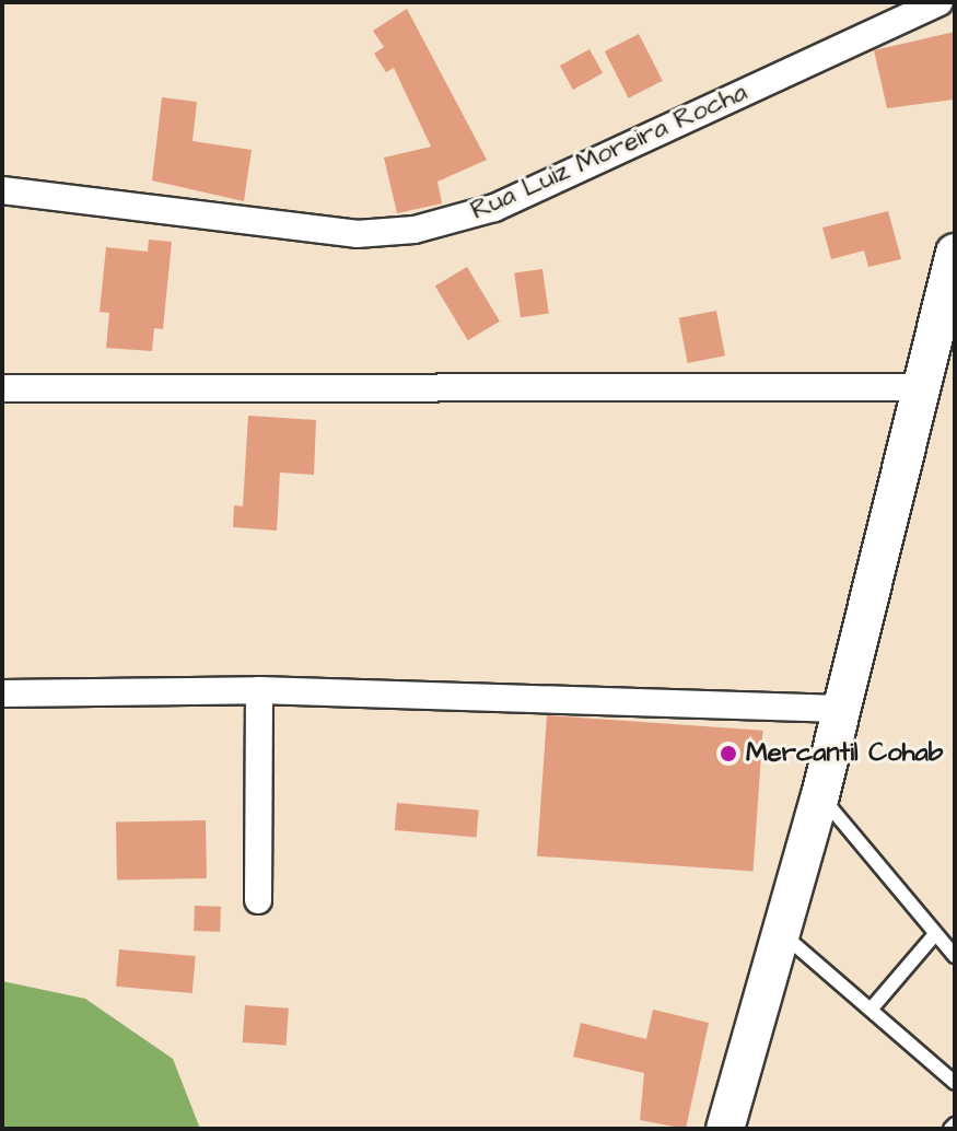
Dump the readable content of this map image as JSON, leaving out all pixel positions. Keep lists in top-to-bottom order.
{
  "streets": {
    "street": ["Rua Luiz Moreira Rocha"]
  },
  "places": ["Mercantil Cohab"]
}
